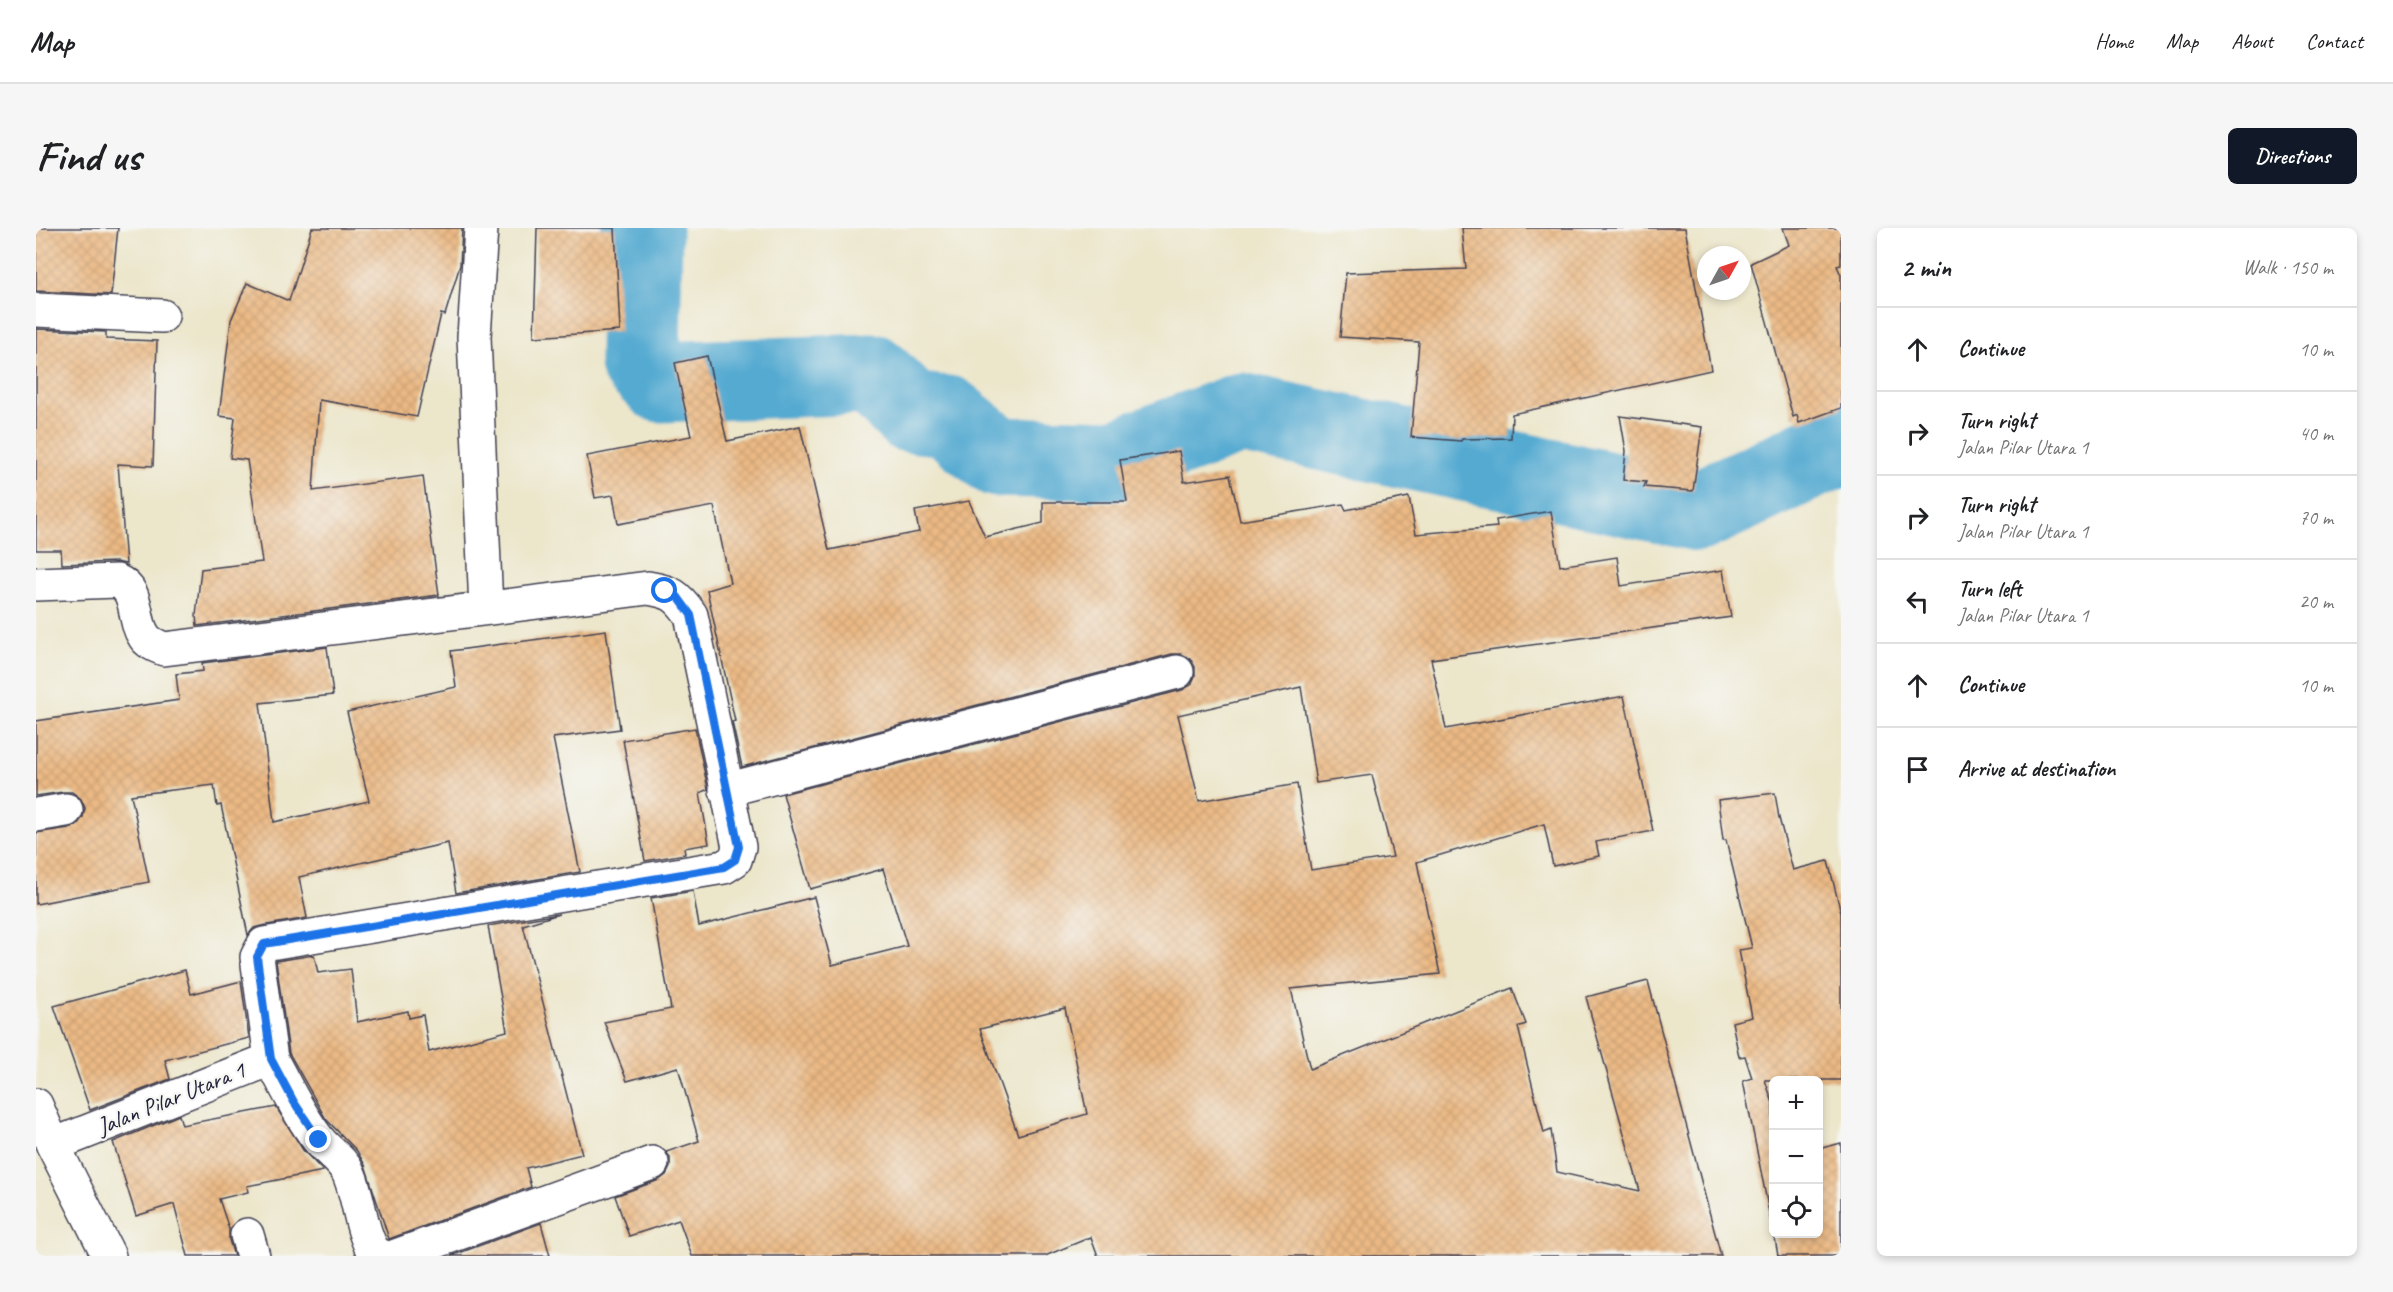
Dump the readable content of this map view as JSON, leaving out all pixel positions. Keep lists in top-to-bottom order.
{
  "streets": {
    "street": ["Jalan Pilar Utara 1"]
  },
  "north": "top right",
  "page": {
    "header": "Map",
    "nav": [
      "Home",
      "Map",
      "About",
      "Contact"
    ],
    "buttons": "Directions",
    "title": "Find us",
    "heading": ["2 min", "Walk · 150 m"],
    "list": [
      ["Continue", "10 m"],
      ["Turn right", "Jalan Pilar Utara 1", "40 m"],
      ["Turn right", "Jalan Pilar Utara 1", "70 m"],
      ["Turn left", "Jalan Pilar Utara 1", "20 m"],
      ["Continue", "10 m"],
      "Arrive at destination"
    ],
    "map_buttons": ["+", "−"]
  }
}
